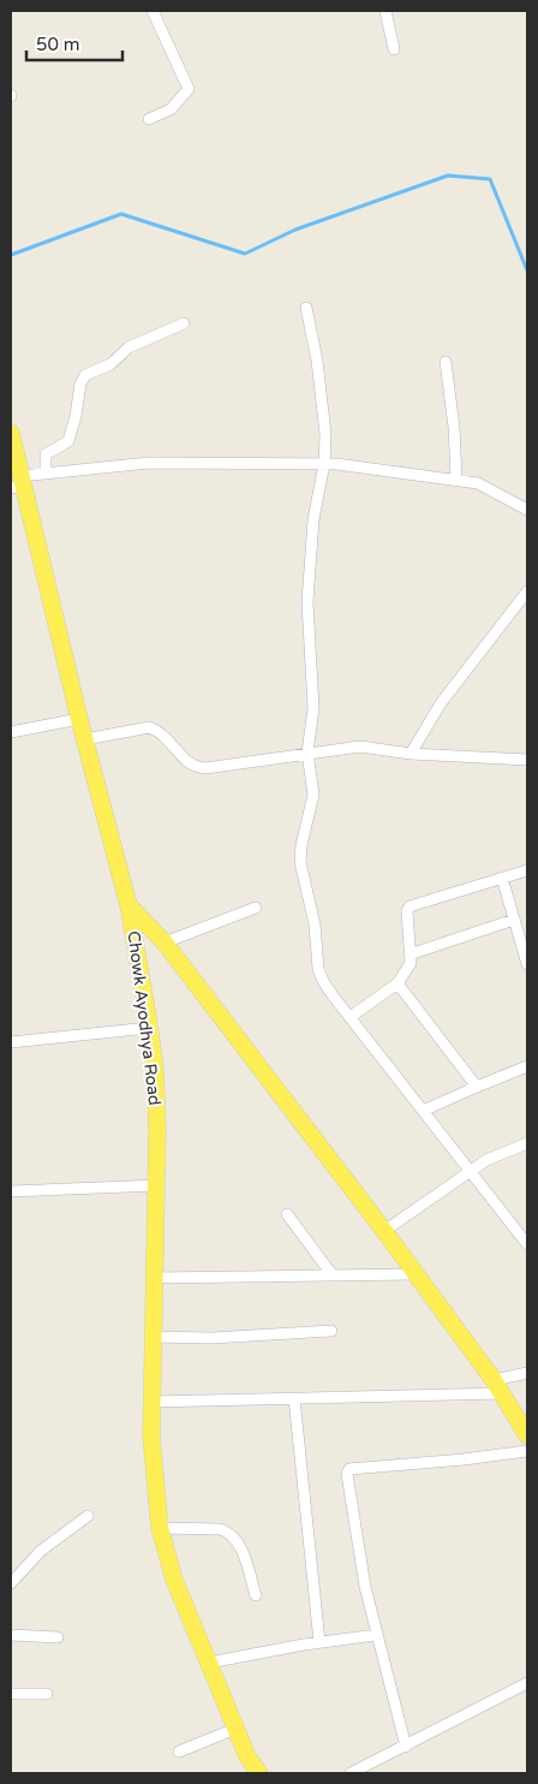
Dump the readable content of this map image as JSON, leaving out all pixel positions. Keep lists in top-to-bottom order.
{
  "streets": {
    "main road": ["Chowk Ayodhya Road"]
  },
  "scale_bar": "50 m"
}
